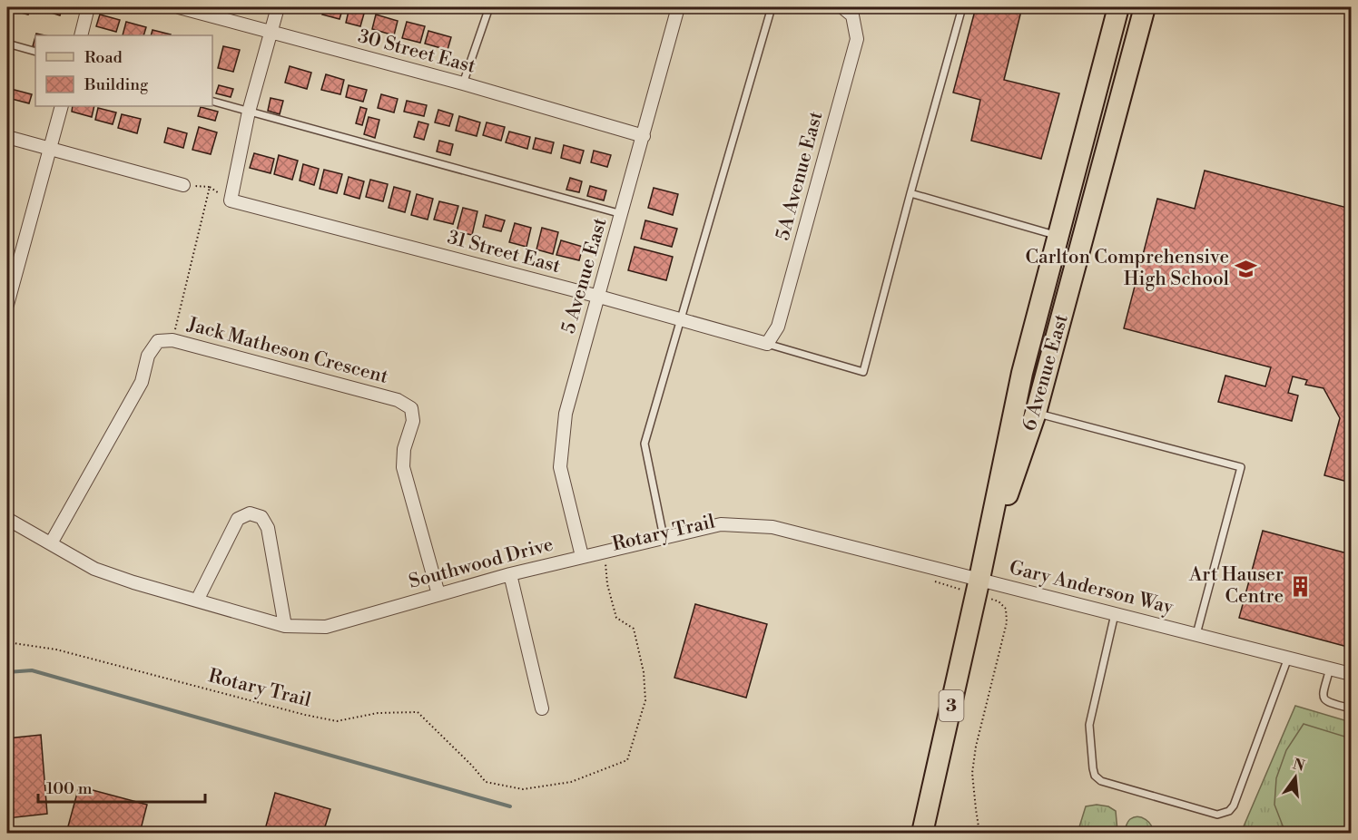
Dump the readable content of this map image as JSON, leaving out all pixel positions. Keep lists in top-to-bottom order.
{
  "streets": {
    "main road": ["6 Avenue East", "3"],
    "street": [
      "30 Street East",
      "5A Avenue East",
      "31 Street East",
      "5 Avenue East",
      "Jack Matheson Crescent",
      "Southwood Drive",
      "Gary Anderson Way"
    ],
    "path": ["Rotary Trail"]
  },
  "crossings": [
    ["30 Street East", "5 Avenue East"],
    ["5A Avenue East", "31 Street East"],
    ["31 Street East", "5 Avenue East"],
    ["5 Avenue East", "Southwood Drive"],
    ["Jack Matheson Crescent", "Southwood Drive"],
    ["6 Avenue East", "Southwood Drive"],
    ["6 Avenue East", "Gary Anderson Way"],
    ["Southwood Drive", "Gary Anderson Way"]
  ],
  "places": {
    "school or university": ["Carlton Comprehensive High School"],
    "building": ["Art Hauser Centre"]
  },
  "legend": ["Road", "Building"],
  "scale_bar": "100 m",
  "north": "top"
}
